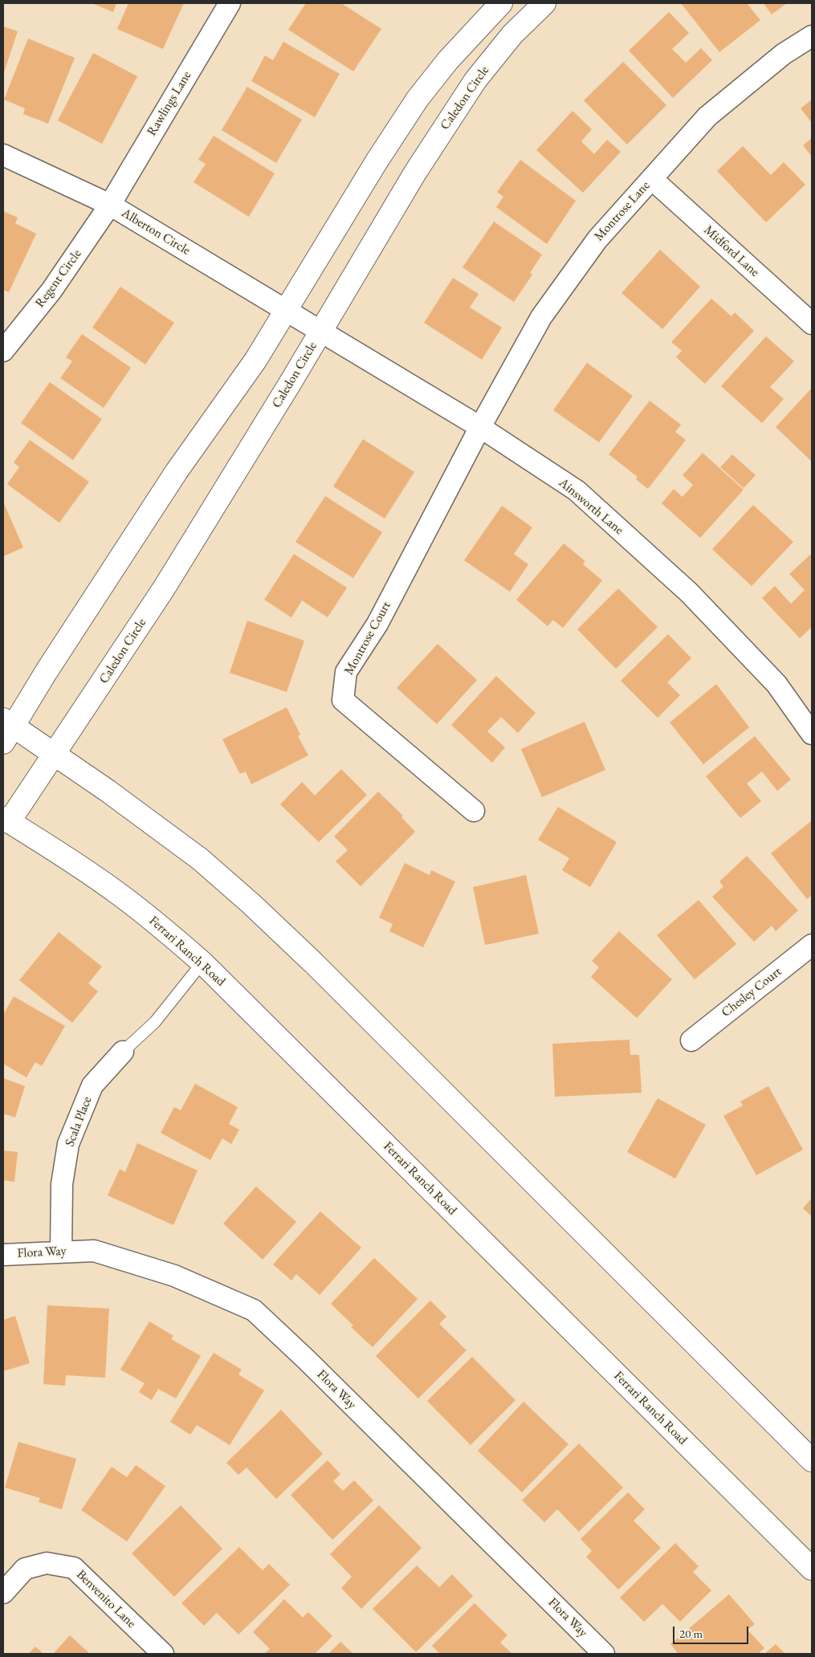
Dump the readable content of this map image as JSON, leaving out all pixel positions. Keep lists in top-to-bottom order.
{
  "streets": {
    "street": [
      "Caledon Circle",
      "Rawlings Lane",
      "Montrose Lane",
      "Alberton Circle",
      "Midford Lane",
      "Regent Circle",
      "Ainsworth Lane",
      "Montrose Court",
      "Ferrari Ranch Road",
      "Chesley Court",
      "Scala Place",
      "Flora Way",
      "Benvenito Lane"
    ]
  },
  "crossings": [
    ["Caledon Circle", "Alberton Circle"],
    ["Caledon Circle", "Ainsworth Lane"],
    ["Caledon Circle", "Ferrari Ranch Road"],
    ["Rawlings Lane", "Alberton Circle"],
    ["Rawlings Lane", "Regent Circle"],
    ["Montrose Lane", "Midford Lane"],
    ["Montrose Lane", "Ainsworth Lane"],
    ["Montrose Lane", "Montrose Court"],
    ["Alberton Circle", "Regent Circle"],
    ["Alberton Circle", "Ainsworth Lane"],
    ["Ainsworth Lane", "Montrose Court"],
    ["Scala Place", "Flora Way"]
  ],
  "scale_bar": "20 m"
}
